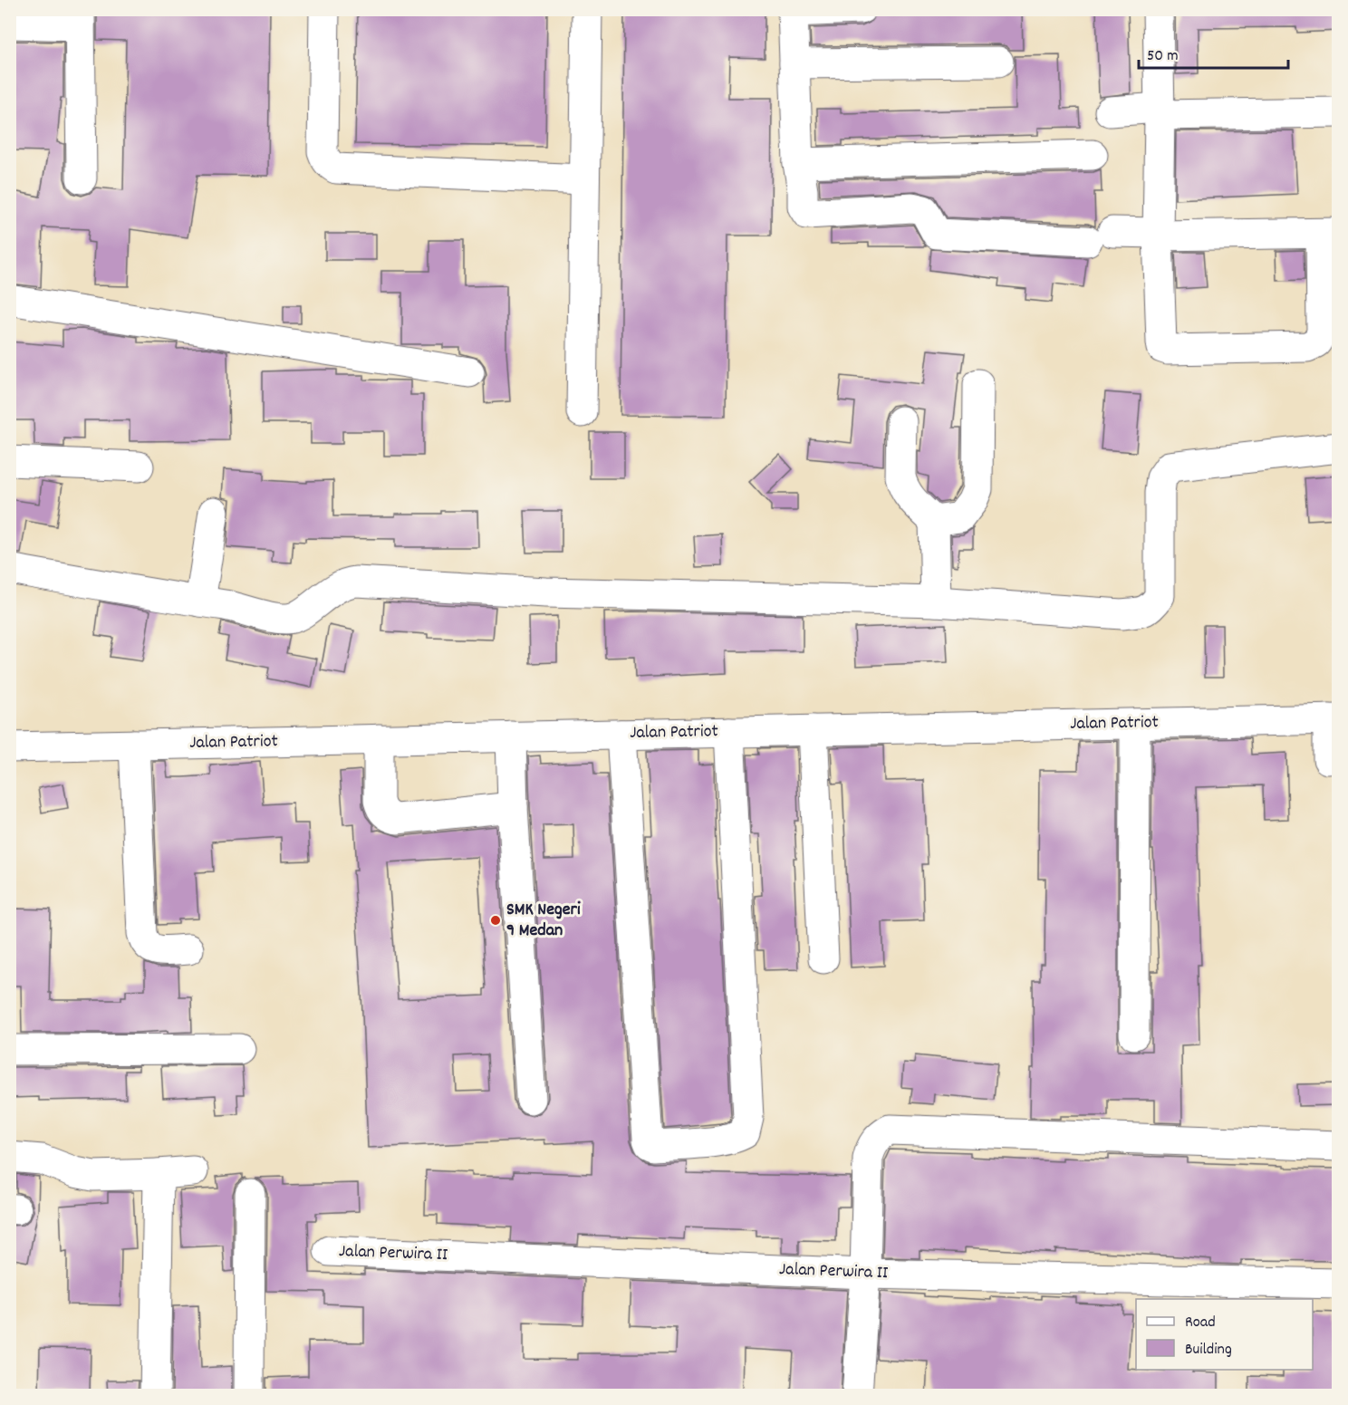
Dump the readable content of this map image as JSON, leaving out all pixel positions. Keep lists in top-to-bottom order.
{
  "streets": {
    "street": ["Jalan Patriot", "Jalan Perwira II"]
  },
  "places": ["SMK Negeri 9 Medan"],
  "legend": ["Road", "Building"],
  "scale_bar": "50 m"
}
